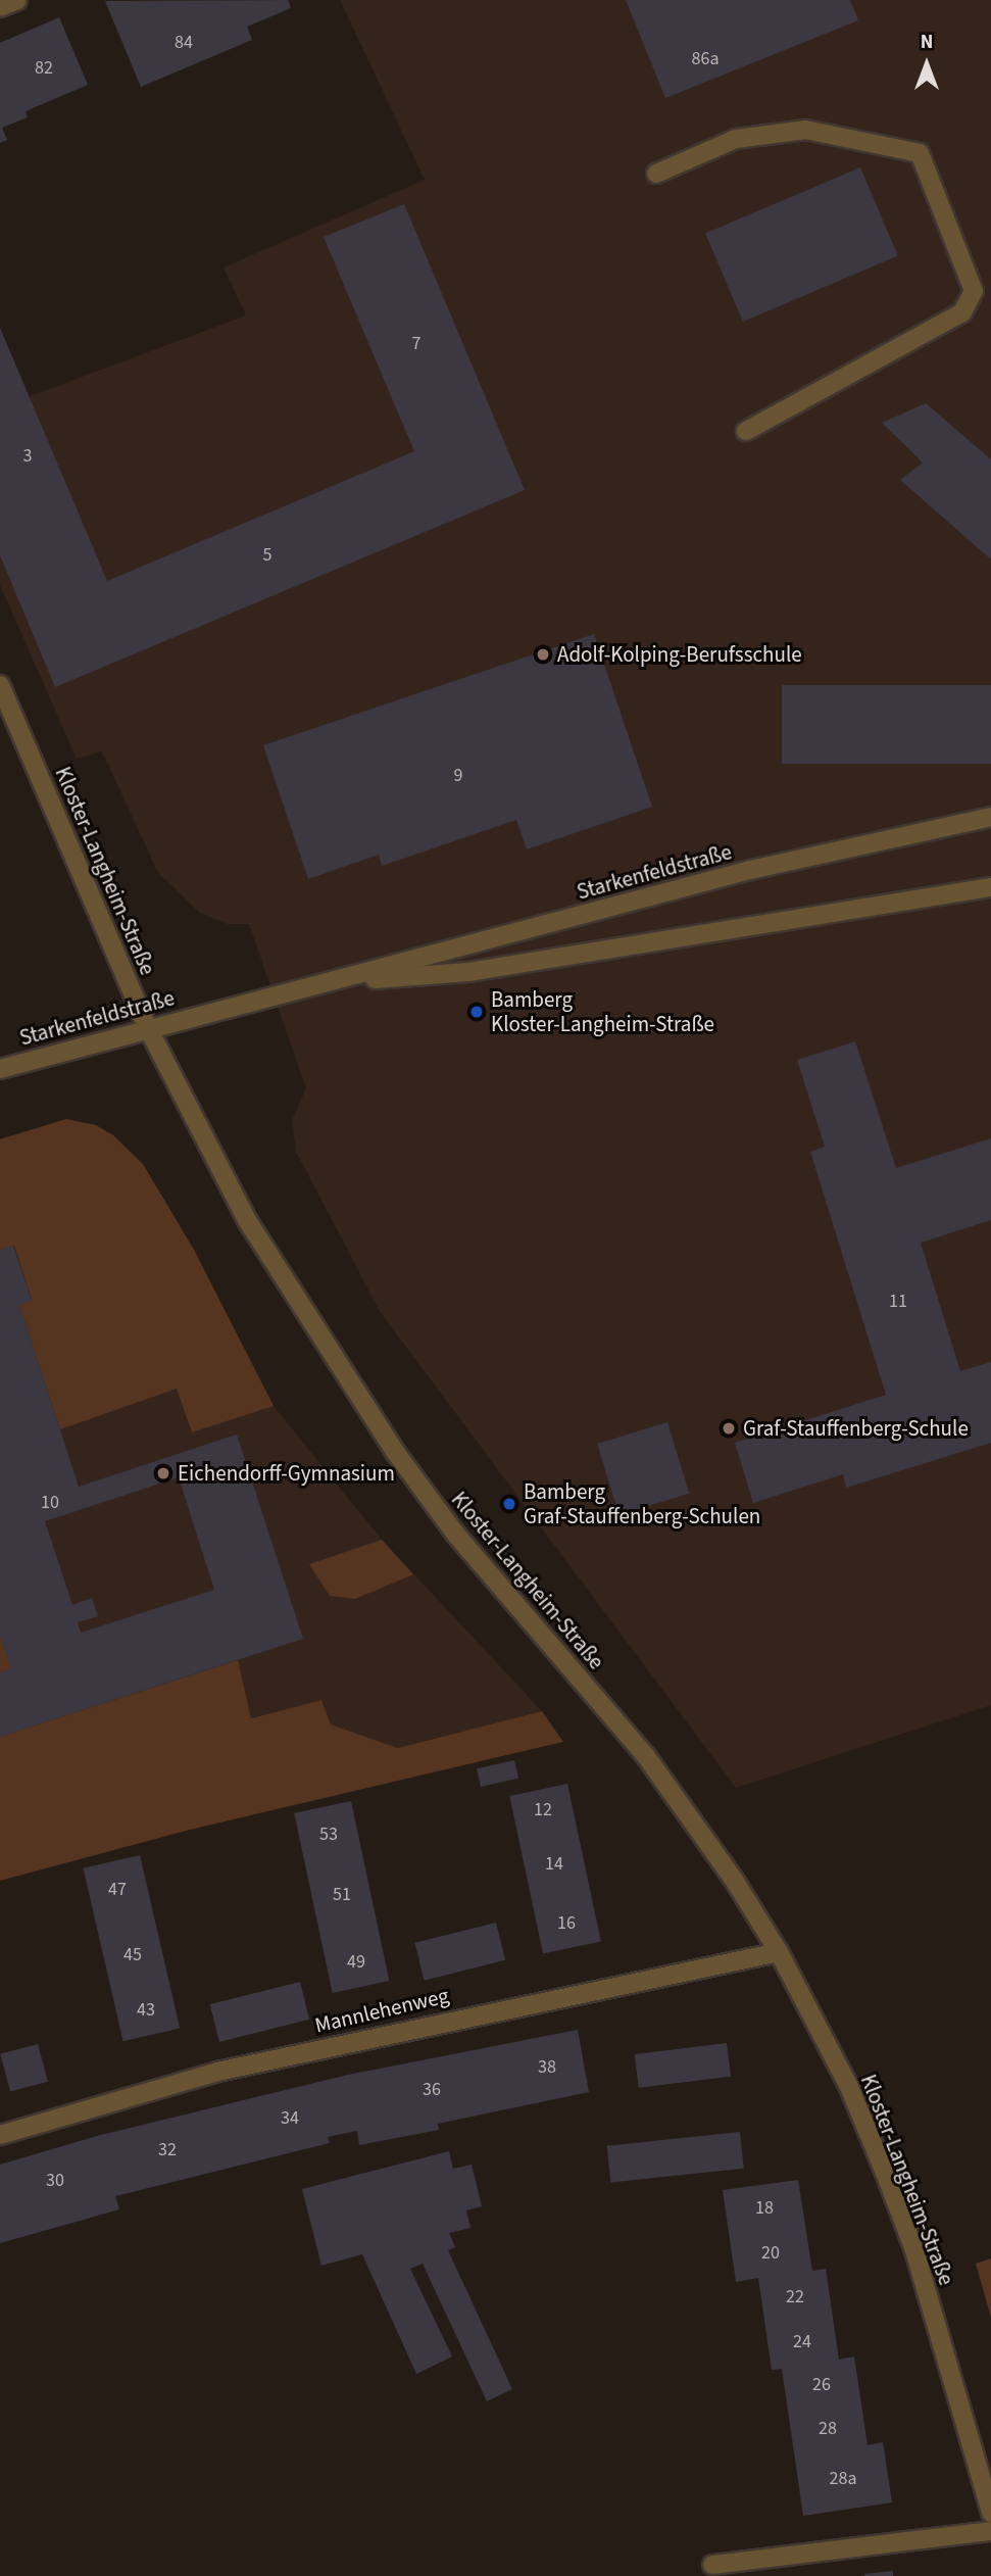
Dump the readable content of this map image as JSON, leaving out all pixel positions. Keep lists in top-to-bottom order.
{
  "streets": {
    "street": ["Kloster-Langheim-Straße", "Starkenfeldstraße", "Mannlehenweg"]
  },
  "crossings": [
    ["Kloster-Langheim-Straße", "Starkenfeldstraße"],
    ["Kloster-Langheim-Straße", "Mannlehenweg"]
  ],
  "places": [
    "Adolf-Kolping-Berufsschule",
    "Bamberg Kloster-Langheim-Straße",
    "Graf-Stauffenberg-Schule",
    "Eichendorff-Gymnasium",
    "Bamberg Graf-Stauffenberg-Schulen"
  ],
  "house_numbers": [
    "84",
    "86a",
    "82",
    "7",
    "3",
    "5",
    "9",
    "11",
    "10",
    "12",
    "53",
    "14",
    "47",
    "51",
    "16",
    "45",
    "49",
    "43",
    "38",
    "36",
    "34",
    "32",
    "30",
    "18",
    "20",
    "22",
    "24",
    "26",
    "28",
    "28a"
  ],
  "north": "top"
}
